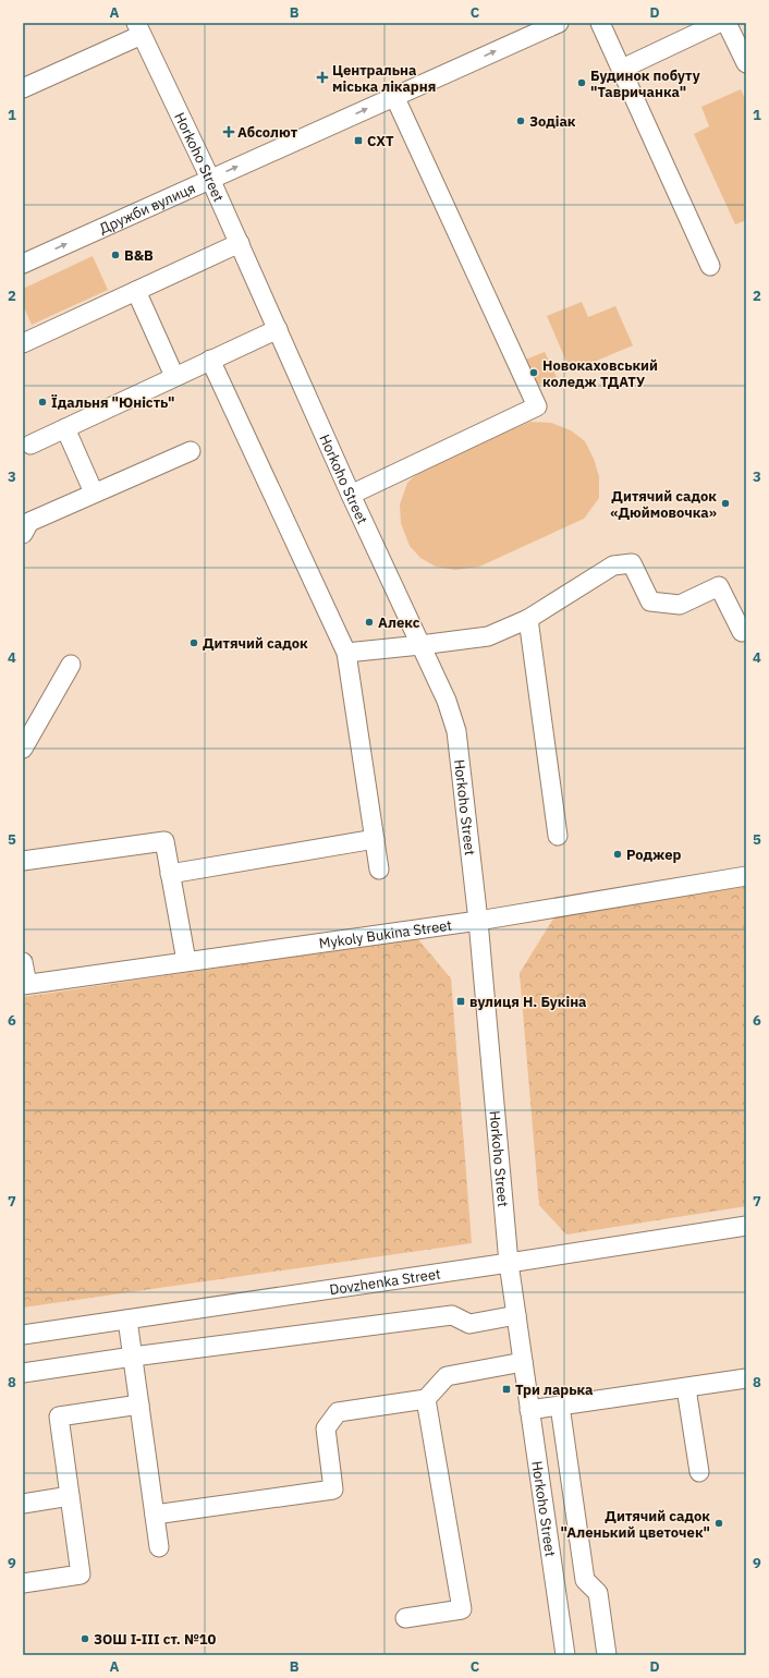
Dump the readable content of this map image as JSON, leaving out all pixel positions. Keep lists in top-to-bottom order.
{
  "streets": {
    "street": [
      "Horkoho Street",
      "Дружби вулиця",
      "Mykoly Bukina Street",
      "Dovzhenka Street"
    ]
  },
  "crossings": [
    ["Horkoho Street", "Дружби вулиця"],
    ["Horkoho Street", "Mykoly Bukina Street"],
    ["Horkoho Street", "Dovzhenka Street"]
  ],
  "places": {
    "health": ["Центральна міська лікарня", "Абсолют"],
    "other": [
      "Будинок побуту \"Тавричанка\"",
      "Зодіак",
      "В&В",
      "Новокаховський коледж ТДАТУ",
      "Їдальня \"Юність\"",
      "Дитячий садок «Дюймовочка»",
      "Алекс",
      "Дитячий садок",
      "Роджер",
      "Дитячий садок \"Аленький цветочек\"",
      "ЗОШ І-ІІІ ст. №10"
    ],
    "transit": ["СХТ", "вулиця Н. Букіна", "Три ларька"]
  },
  "grid": {
    "columns": [
      "A",
      "B",
      "C",
      "D"
    ],
    "rows": [
      "1",
      "2",
      "3",
      "4",
      "5",
      "6",
      "7",
      "8",
      "9"
    ]
  }
}
